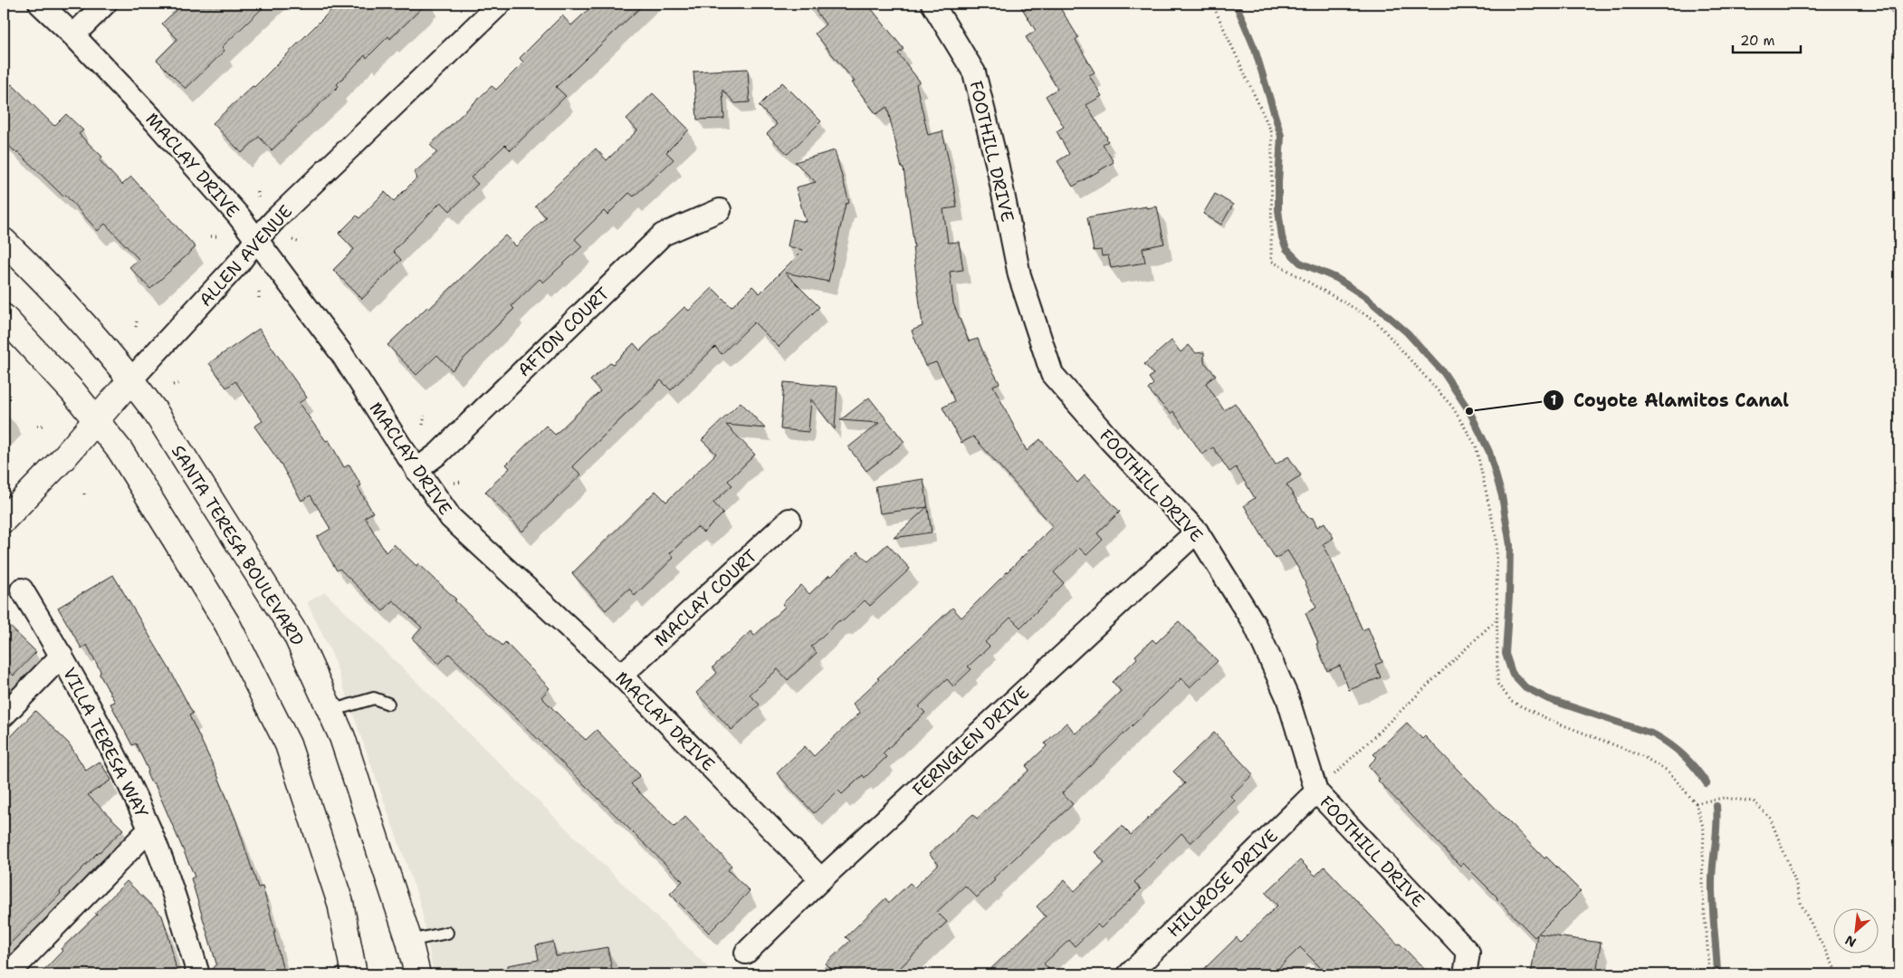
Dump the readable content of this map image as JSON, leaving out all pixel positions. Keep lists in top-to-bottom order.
{
  "streets": {
    "main road": ["ALLEN AVENUE", "SANTA TERESA BOULEVARD"],
    "street": [
      "FOOTHILL DRIVE",
      "MACLAY DRIVE",
      "AFTON COURT",
      "MACLAY COURT",
      "FERNGLEN DRIVE",
      "VILLA TERESA WAY",
      "HILLROSE DRIVE"
    ]
  },
  "crossings": [
    ["FOOTHILL DRIVE", "FERNGLEN DRIVE"],
    ["FOOTHILL DRIVE", "HILLROSE DRIVE"],
    ["MACLAY DRIVE", "ALLEN AVENUE"],
    ["MACLAY DRIVE", "AFTON COURT"],
    ["MACLAY DRIVE", "MACLAY COURT"],
    ["MACLAY DRIVE", "FERNGLEN DRIVE"],
    ["ALLEN AVENUE", "SANTA TERESA BOULEVARD"]
  ],
  "places": ["Coyote Alamitos Canal"],
  "scale_bar": "20 m",
  "north": "bottom left"
}
